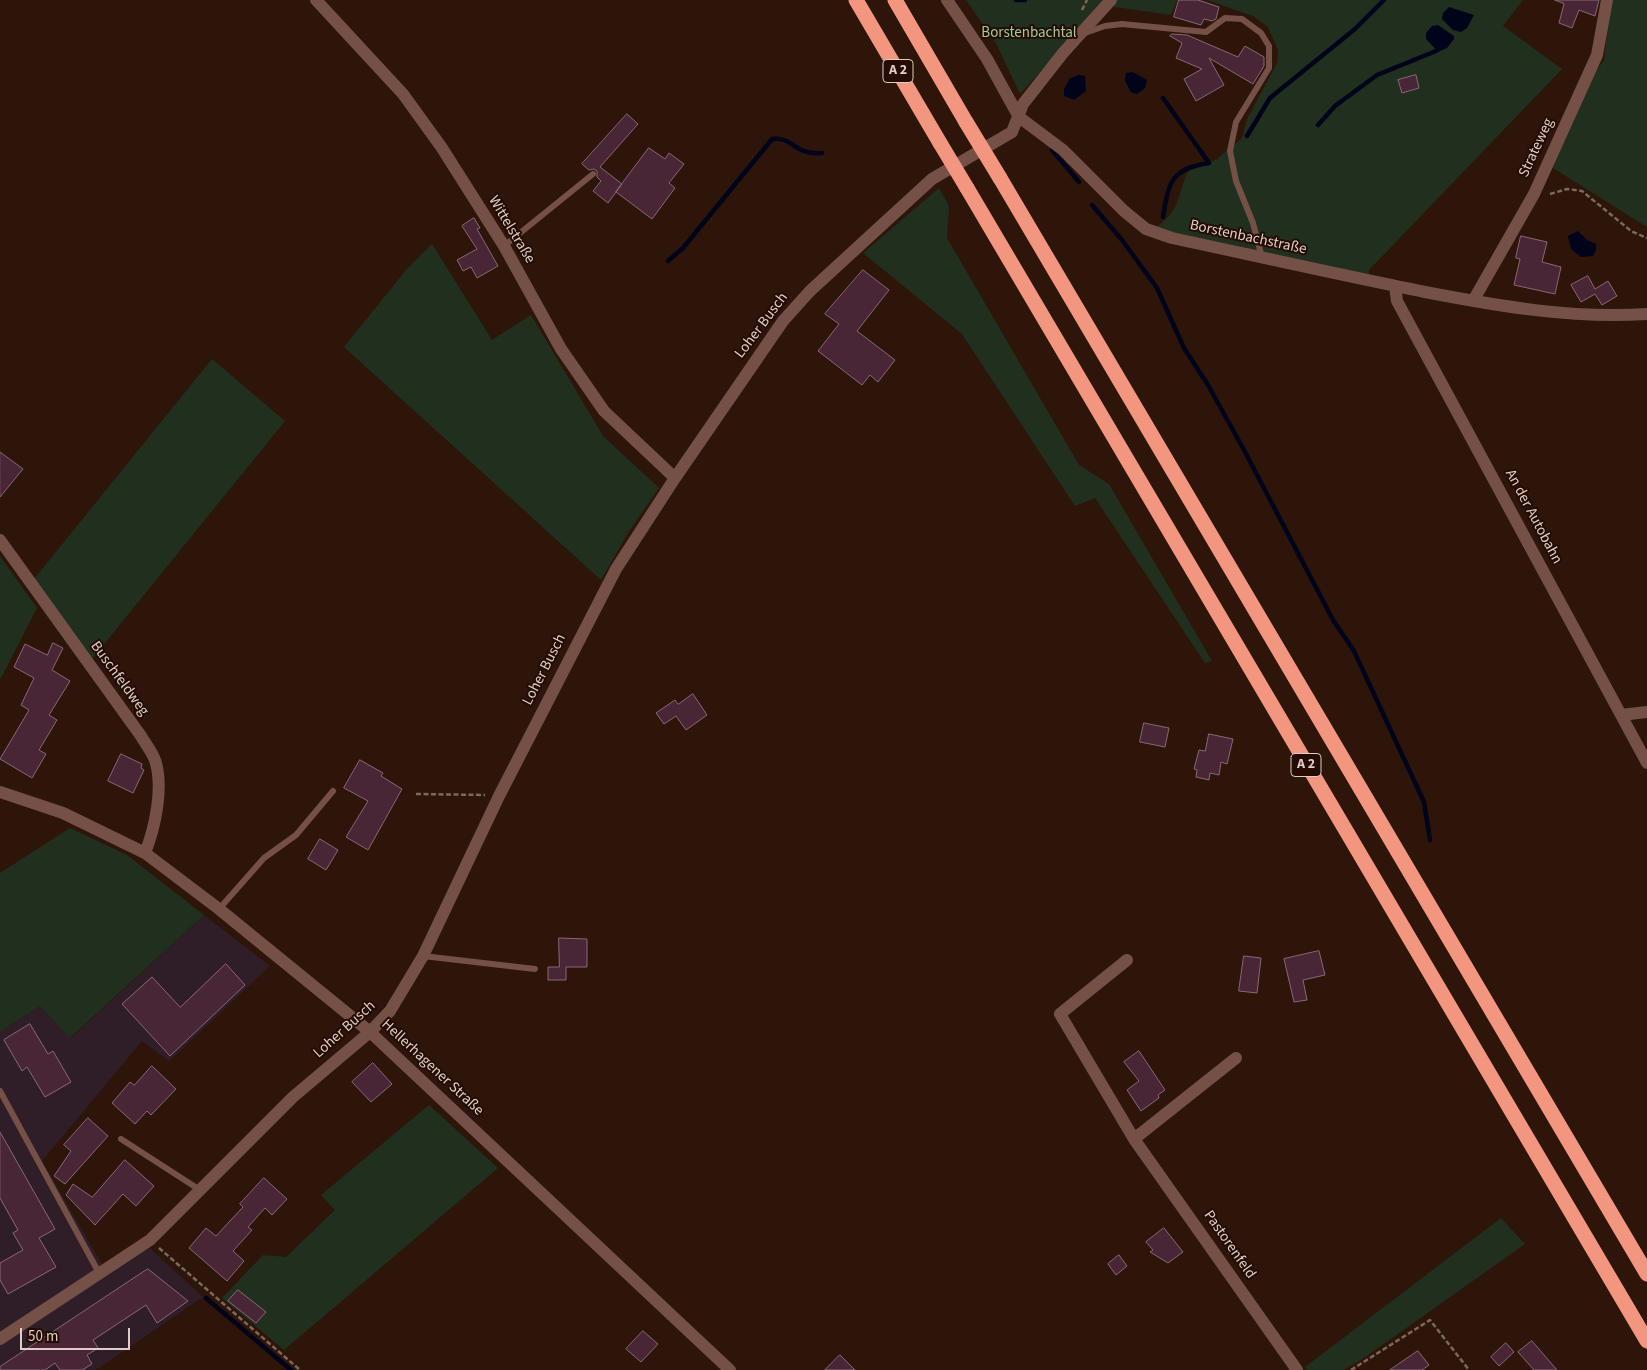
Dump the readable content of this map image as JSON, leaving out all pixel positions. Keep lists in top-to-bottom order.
{
  "streets": {
    "highway": ["A 2"],
    "street": [
      "Strateweg",
      "Wittelstraße",
      "Borstenbachstraße",
      "Loher Busch",
      "An der Autobahn",
      "Buschfeldweg",
      "Hellerhagener Straße",
      "Pastorenfeld"
    ]
  },
  "crossings": [
    ["Strateweg", "Borstenbachstraße"],
    ["Wittelstraße", "Loher Busch"],
    ["Borstenbachstraße", "Loher Busch"],
    ["Borstenbachstraße", "An der Autobahn"],
    ["Loher Busch", "Hellerhagener Straße"],
    ["Buschfeldweg", "Hellerhagener Straße"]
  ],
  "parks": ["Borstenbachtal"],
  "scale_bar": "50 m"
}
